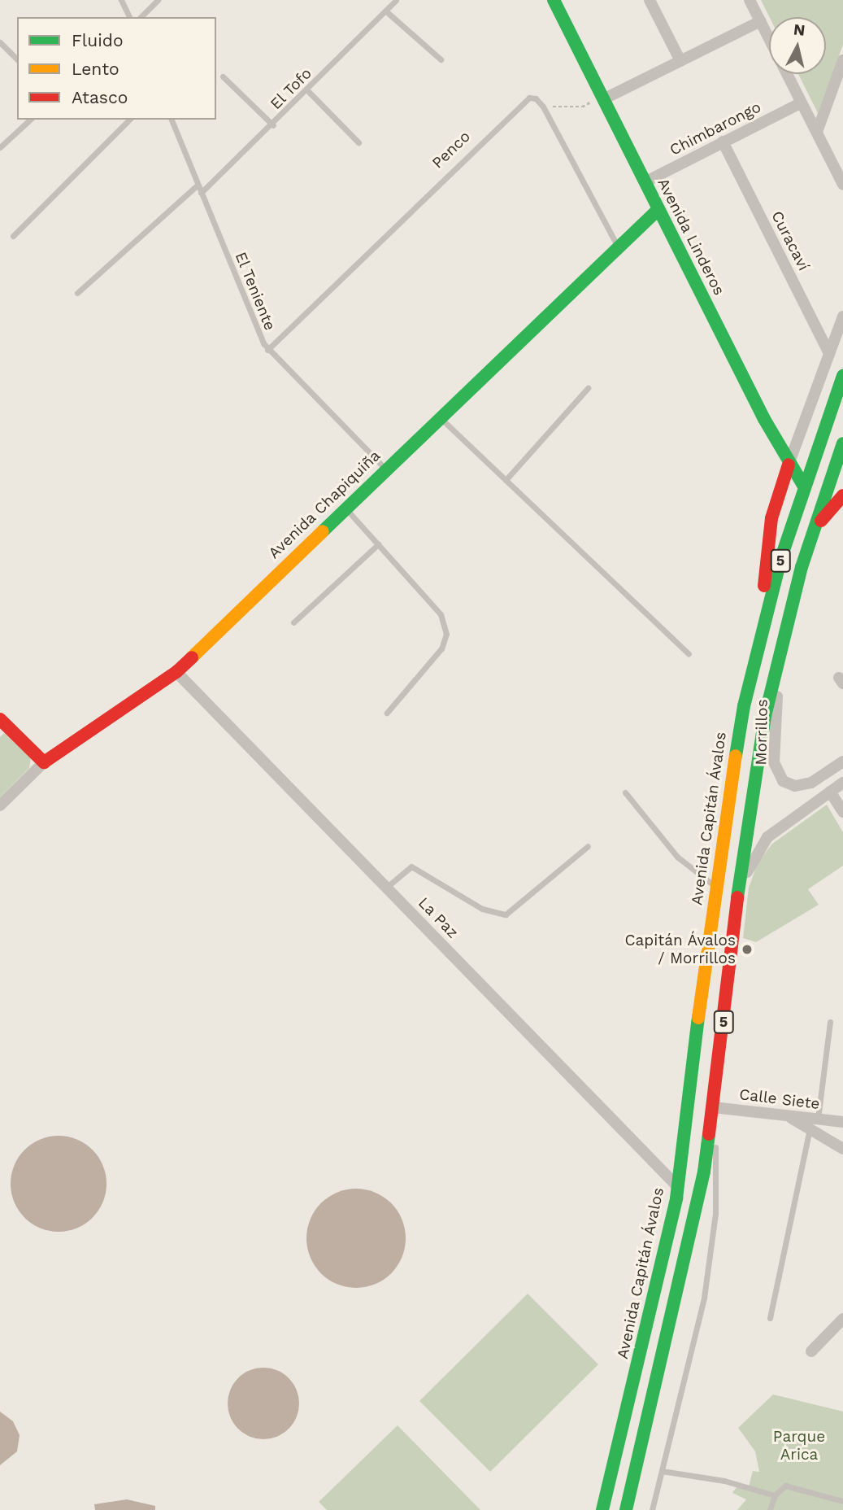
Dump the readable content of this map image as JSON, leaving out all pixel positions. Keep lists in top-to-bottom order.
{
  "streets": {
    "main road": [
      "Avenida Linderos",
      "Avenida Chapiquiña",
      "5",
      "Avenida Capitán Ávalos"
    ],
    "street": [
      "Chimbarongo",
      "Curacaví",
      "Morrillos",
      "La Paz",
      "Calle Siete"
    ],
    "lane": ["El Tofo", "Penco", "El Teniente"]
  },
  "crossings": [
    ["El Tofo", "El Teniente"],
    ["Chimbarongo", "Avenida Linderos"],
    ["Chimbarongo", "Curacaví"],
    ["Penco", "El Teniente"],
    ["Avenida Linderos", "Avenida Chapiquiña"],
    ["Avenida Linderos", "Avenida Capitán Ávalos"],
    ["El Teniente", "Avenida Chapiquiña"],
    ["Avenida Chapiquiña", "La Paz"],
    ["5", "Morrillos"],
    ["5", "Calle Siete"],
    ["Avenida Capitán Ávalos", "La Paz"]
  ],
  "parks": ["Parque Arica"],
  "places": ["Capitán Ávalos / Morrillos"],
  "legend": ["Fluido", "Lento", "Atasco"],
  "north": "top"
}
